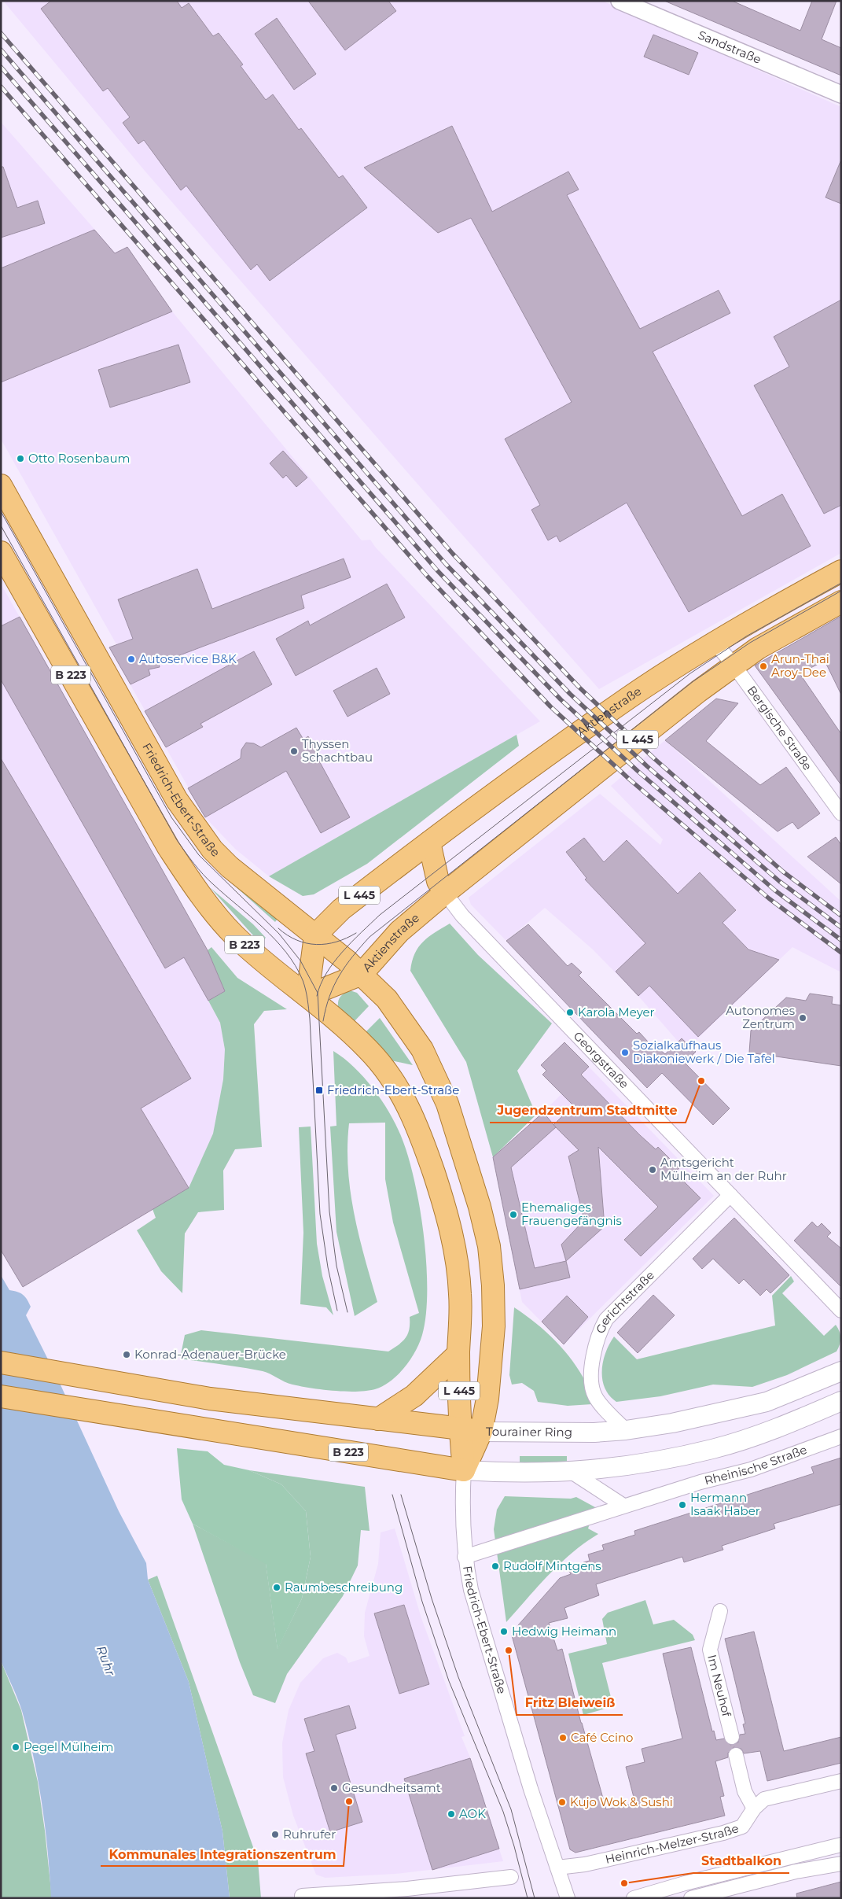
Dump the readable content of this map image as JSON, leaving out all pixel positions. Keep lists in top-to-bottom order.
{
  "streets": {
    "main road": [
      "B 223",
      "Aktienstraße",
      "L 445",
      "Friedrich-Ebert-Straße",
      "Tourainer Ring"
    ],
    "street": [
      "Sandstraße",
      "Bergische Straße",
      "Georgstraße",
      "Gerichtstraße",
      "Rheinische Straße",
      "Im Neuhof",
      "Heinrich-Melzer-Straße"
    ]
  },
  "crossings": [
    ["B 223", "Friedrich-Ebert-Straße"],
    ["Aktienstraße", "Bergische Straße"],
    ["Aktienstraße", "Friedrich-Ebert-Straße"],
    ["Aktienstraße", "Georgstraße"],
    ["Friedrich-Ebert-Straße", "Tourainer Ring"],
    ["Friedrich-Ebert-Straße", "Rheinische Straße"],
    ["Friedrich-Ebert-Straße", "Heinrich-Melzer-Straße"],
    ["Georgstraße", "Gerichtstraße"],
    ["Gerichtstraße", "Tourainer Ring"]
  ],
  "water": ["Ruhr"],
  "places": {
    "other": [
      "Otto Rosenbaum",
      "Autoservice B&K",
      "Arun-Thai Aroy-Dee",
      "Thyssen Schachtbau",
      "Karola Meyer",
      "Autonomes Zentrum",
      "Sozialkaufhaus Diakoniewerk / Die Tafel",
      "Jugendzentrum Stadtmitte",
      "Amtsgericht Mülheim an der Ruhr",
      "Ehemaliges Frauengefängnis",
      "Konrad-Adenauer-Brücke",
      "Hermann Isaak Haber",
      "Rudolf Mintgens",
      "Raumbeschreibung",
      "Hedwig Heimann",
      "Fritz Bleiweiß",
      "Café Ccino",
      "Pegel Mülheim",
      "Gesundheitsamt",
      "Kommunales Integrationszentrum",
      "Kujo Wok & Sushi",
      "AOK",
      "Ruhrufer",
      "Stadtbalkon"
    ],
    "transit": ["Friedrich-Ebert-Straße"]
  }
}
